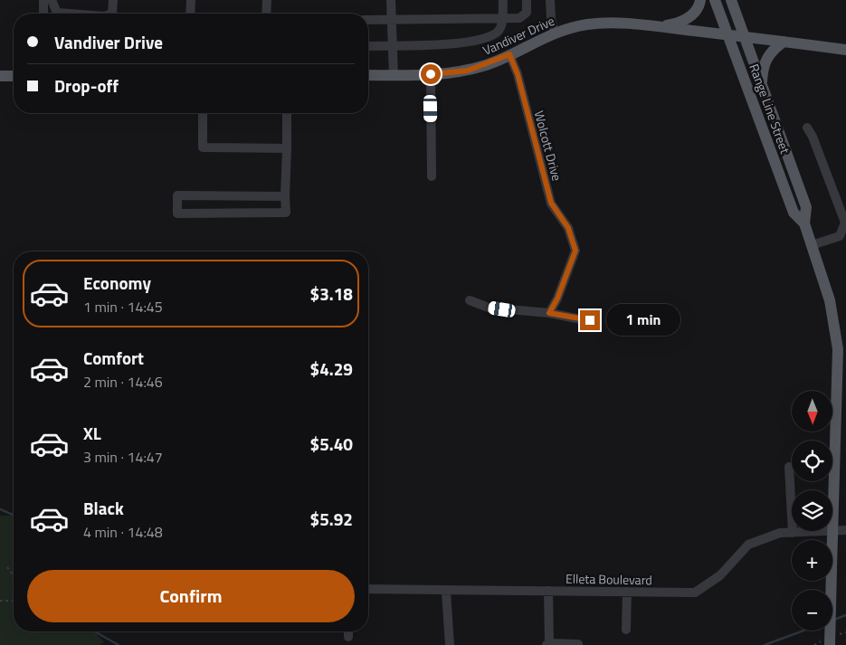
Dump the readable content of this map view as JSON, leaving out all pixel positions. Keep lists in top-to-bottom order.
{
  "streets": {
    "main road": ["Vandiver Drive", "Range Line Street"],
    "street": ["Wolcott Drive", "Elleta Boulevard"]
  },
  "crossings": [
    ["Vandiver Drive", "Range Line Street"],
    ["Vandiver Drive", "Wolcott Drive"],
    ["Range Line Street", "Elleta Boulevard"]
  ],
  "north": "bottom",
  "page": {
    "banner": ["Vandiver Drive", "Drop-off"],
    "list": [
      {
        "name": "Economy",
        "note": "1 min · 14:45",
        "value": "$3.18"
      },
      {
        "name": "Comfort",
        "note": "2 min · 14:46",
        "value": "$4.29"
      },
      {
        "name": "XL",
        "note": "3 min · 14:47",
        "value": "$5.40"
      },
      {
        "name": "Black",
        "note": "4 min · 14:48",
        "value": "$5.92"
      }
    ],
    "bubble": "1 min",
    "map_buttons": ["+", "−"],
    "buttons": "Confirm"
  }
}
